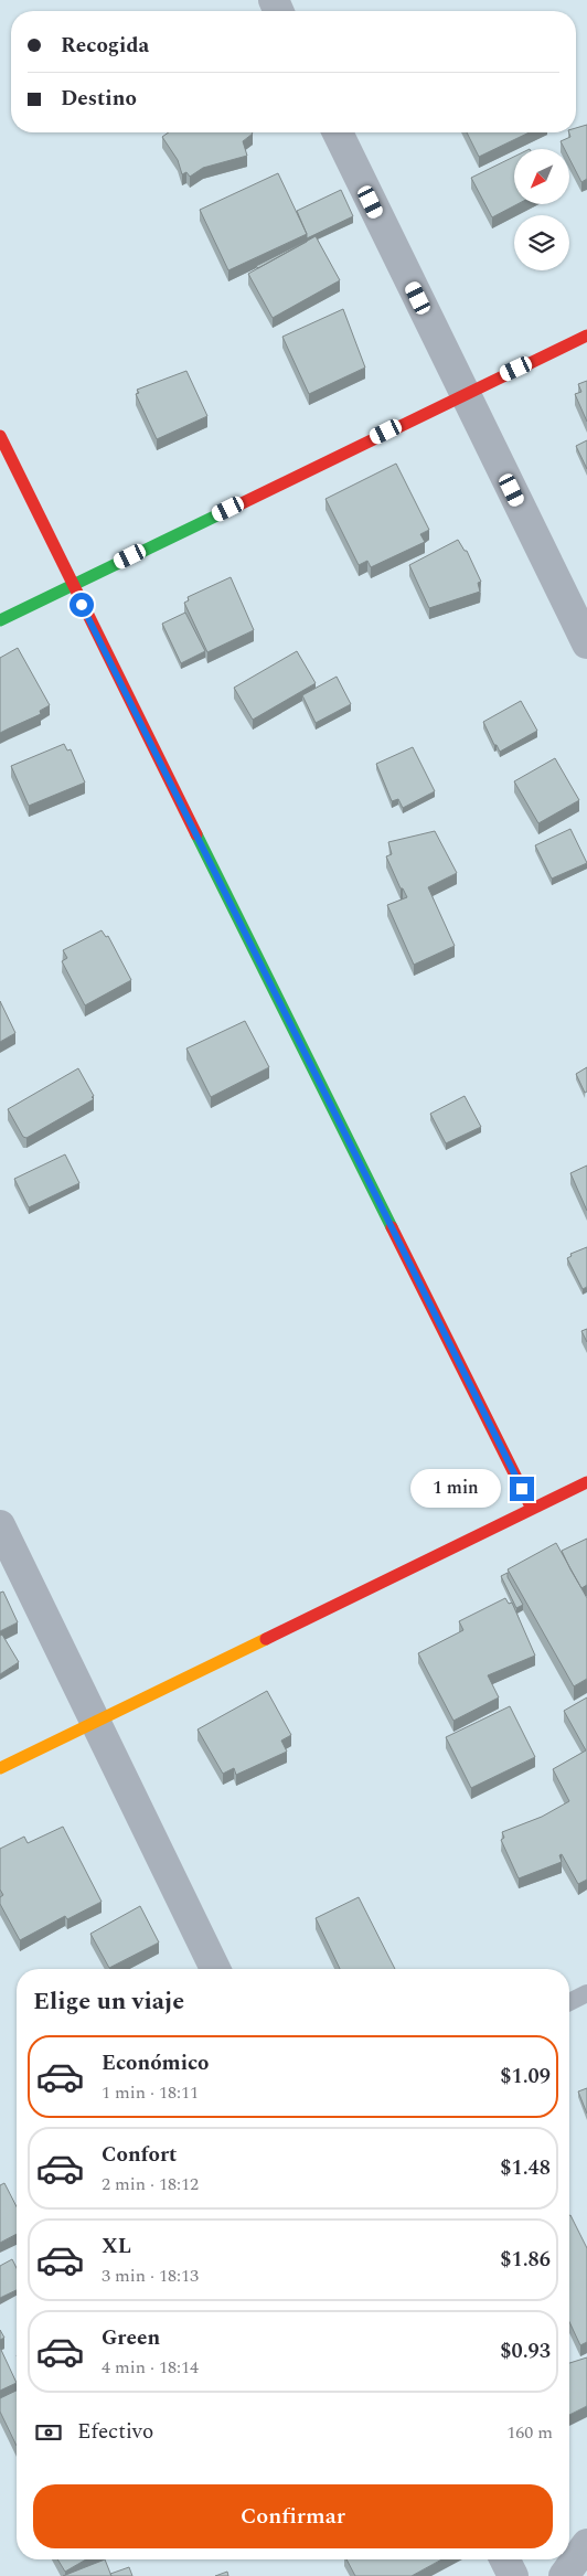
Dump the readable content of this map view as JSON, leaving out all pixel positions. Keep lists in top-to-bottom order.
{
  "north": "bottom left",
  "page": {
    "banner": ["Recogida", "Destino"],
    "bubble": "1 min",
    "heading": "Elige un viaje",
    "list": [
      {
        "name": "Económico",
        "note": "1 min · 18:11",
        "value": "$1.09"
      },
      {
        "name": "Confort",
        "note": "2 min · 18:12",
        "value": "$1.48"
      },
      {
        "name": "XL",
        "note": "3 min · 18:13",
        "value": "$1.86"
      },
      {
        "name": "Green",
        "note": "4 min · 18:14",
        "value": "$0.93"
      }
    ],
    "pay": ["Efectivo", "160 m"],
    "buttons": "Confirmar"
  }
}
